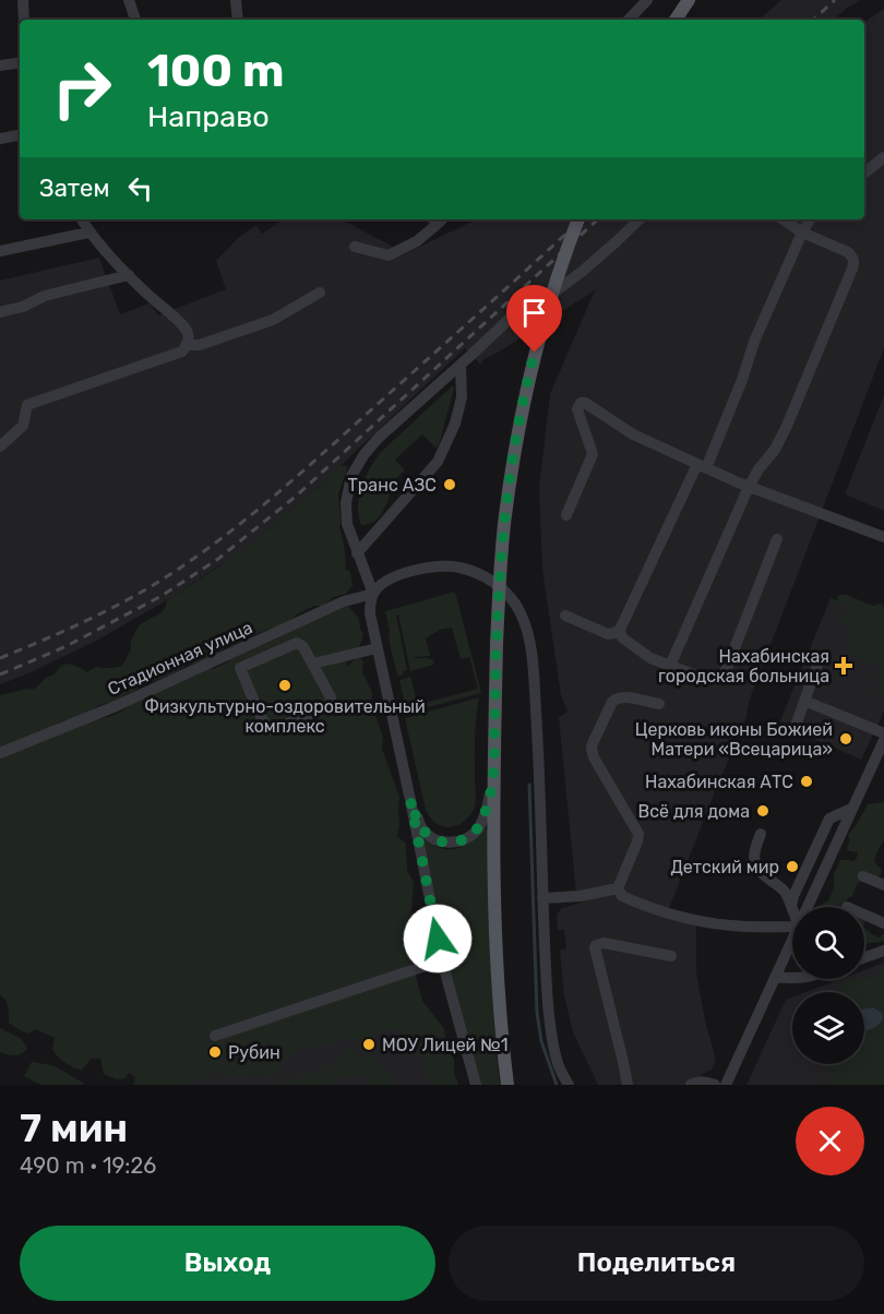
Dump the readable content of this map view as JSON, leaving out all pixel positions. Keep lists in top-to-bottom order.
{
  "streets": {
    "street": ["Стадионная улица"]
  },
  "places": {
    "other": [
      "Транс АЗС",
      "Физкультурно-оздоровительный комплекс",
      "Церковь иконы Божией Матери «Всецарица»",
      "Нахабинская АТС",
      "Всё для дома",
      "Детский мир",
      "МОУ Лицей №1",
      "Рубин"
    ],
    "health": ["Нахабинская городская больница"]
  },
  "page": {
    "turn": ["100 m", "Направо"],
    "then": "Затем",
    "heading": ["7 мин", "490 m · 19:26"],
    "buttons": ["Выход", "Поделиться"]
  }
}
